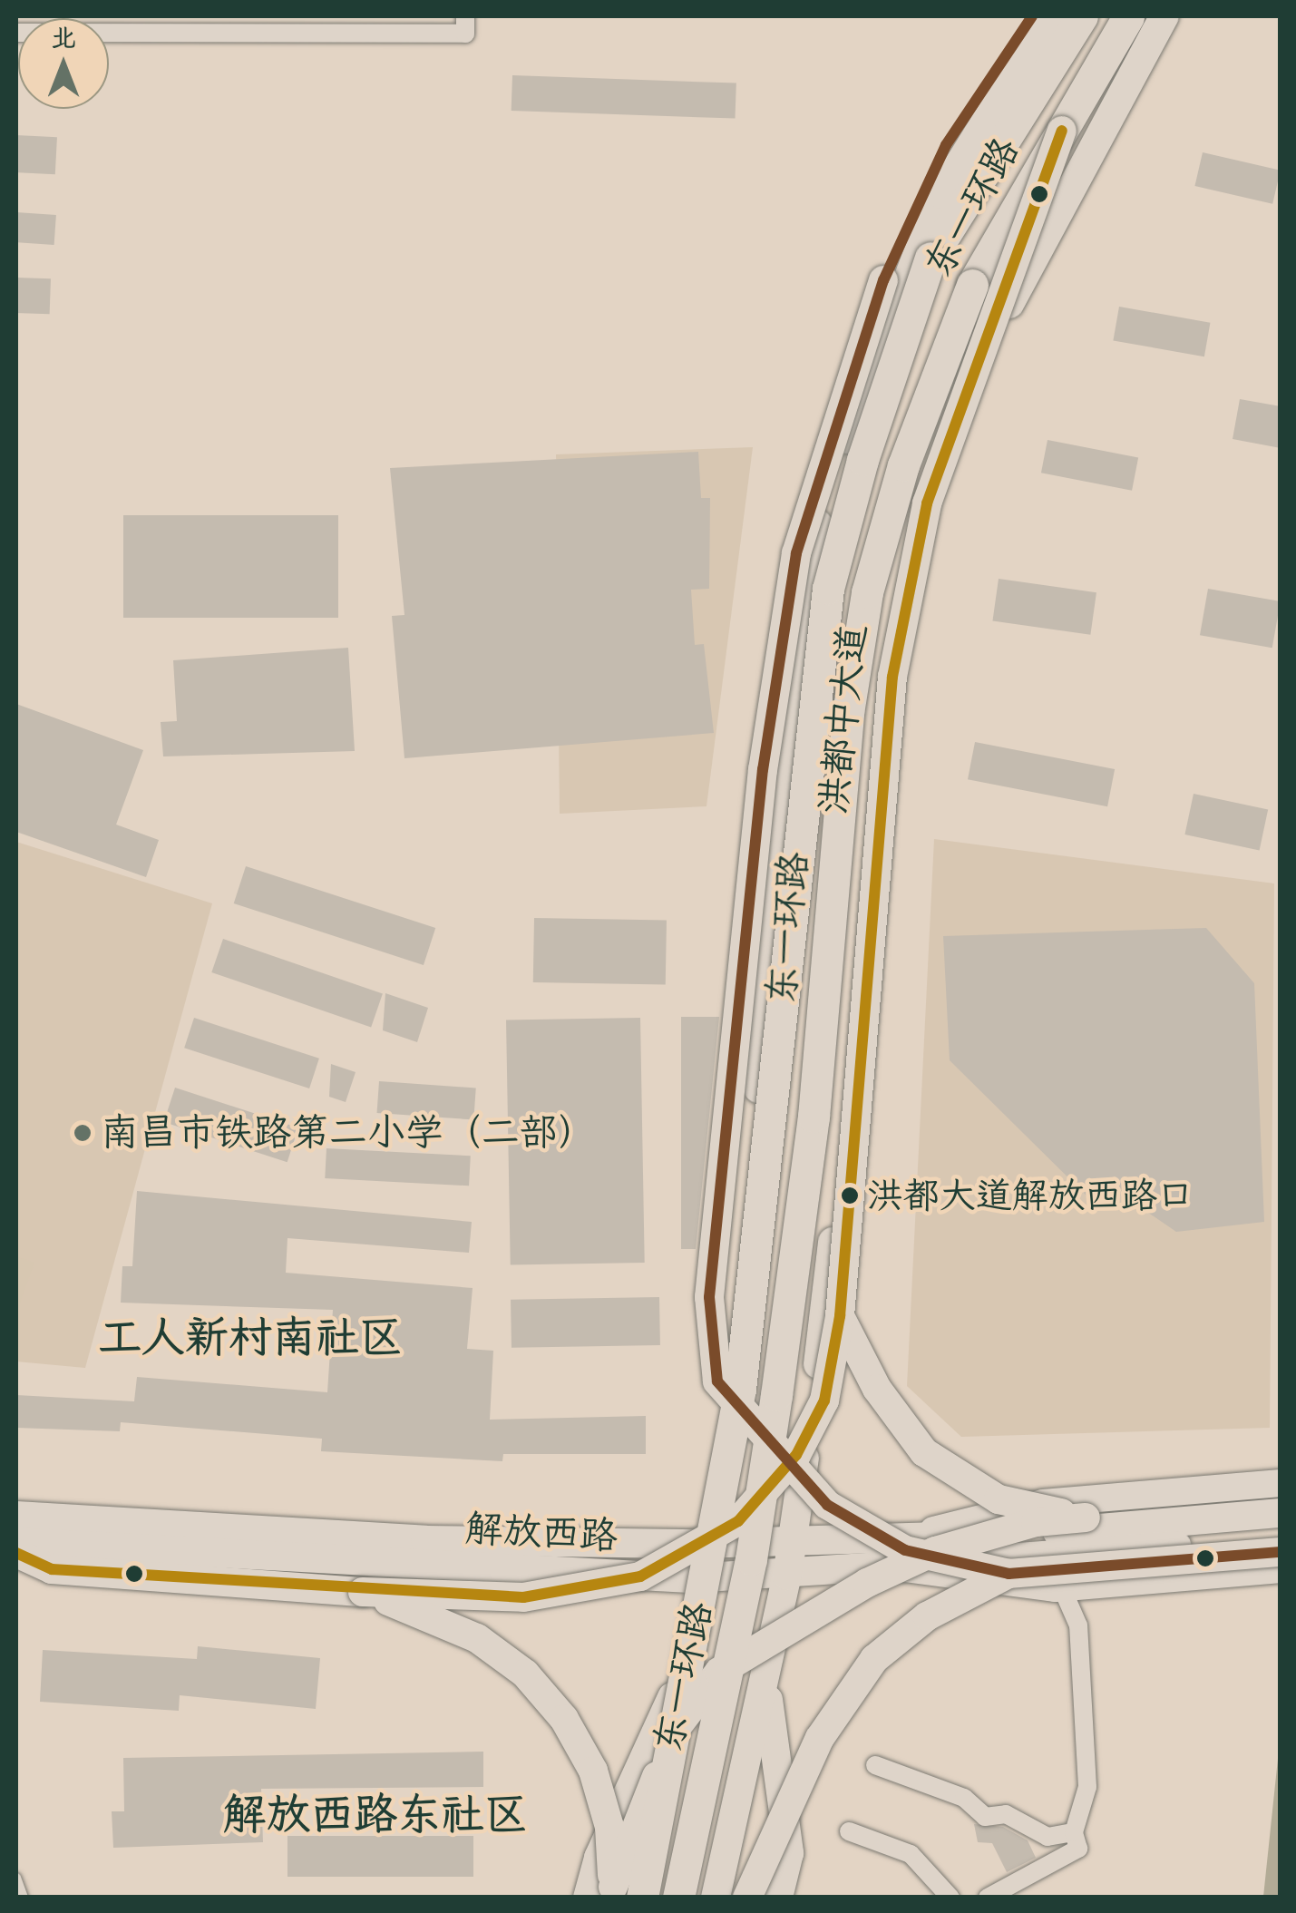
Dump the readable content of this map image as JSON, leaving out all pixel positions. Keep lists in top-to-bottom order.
{
  "streets": {
    "highway": ["东一环路"],
    "main road": ["洪都中大道", "解放西路"]
  },
  "crossings": [
    ["洪都中大道", "解放西路"]
  ],
  "districts": ["工人新村南社区", "解放西路东社区"],
  "places": ["南昌市铁路第二小学（二部）", "洪都大道解放西路口"],
  "north": "top"
}
